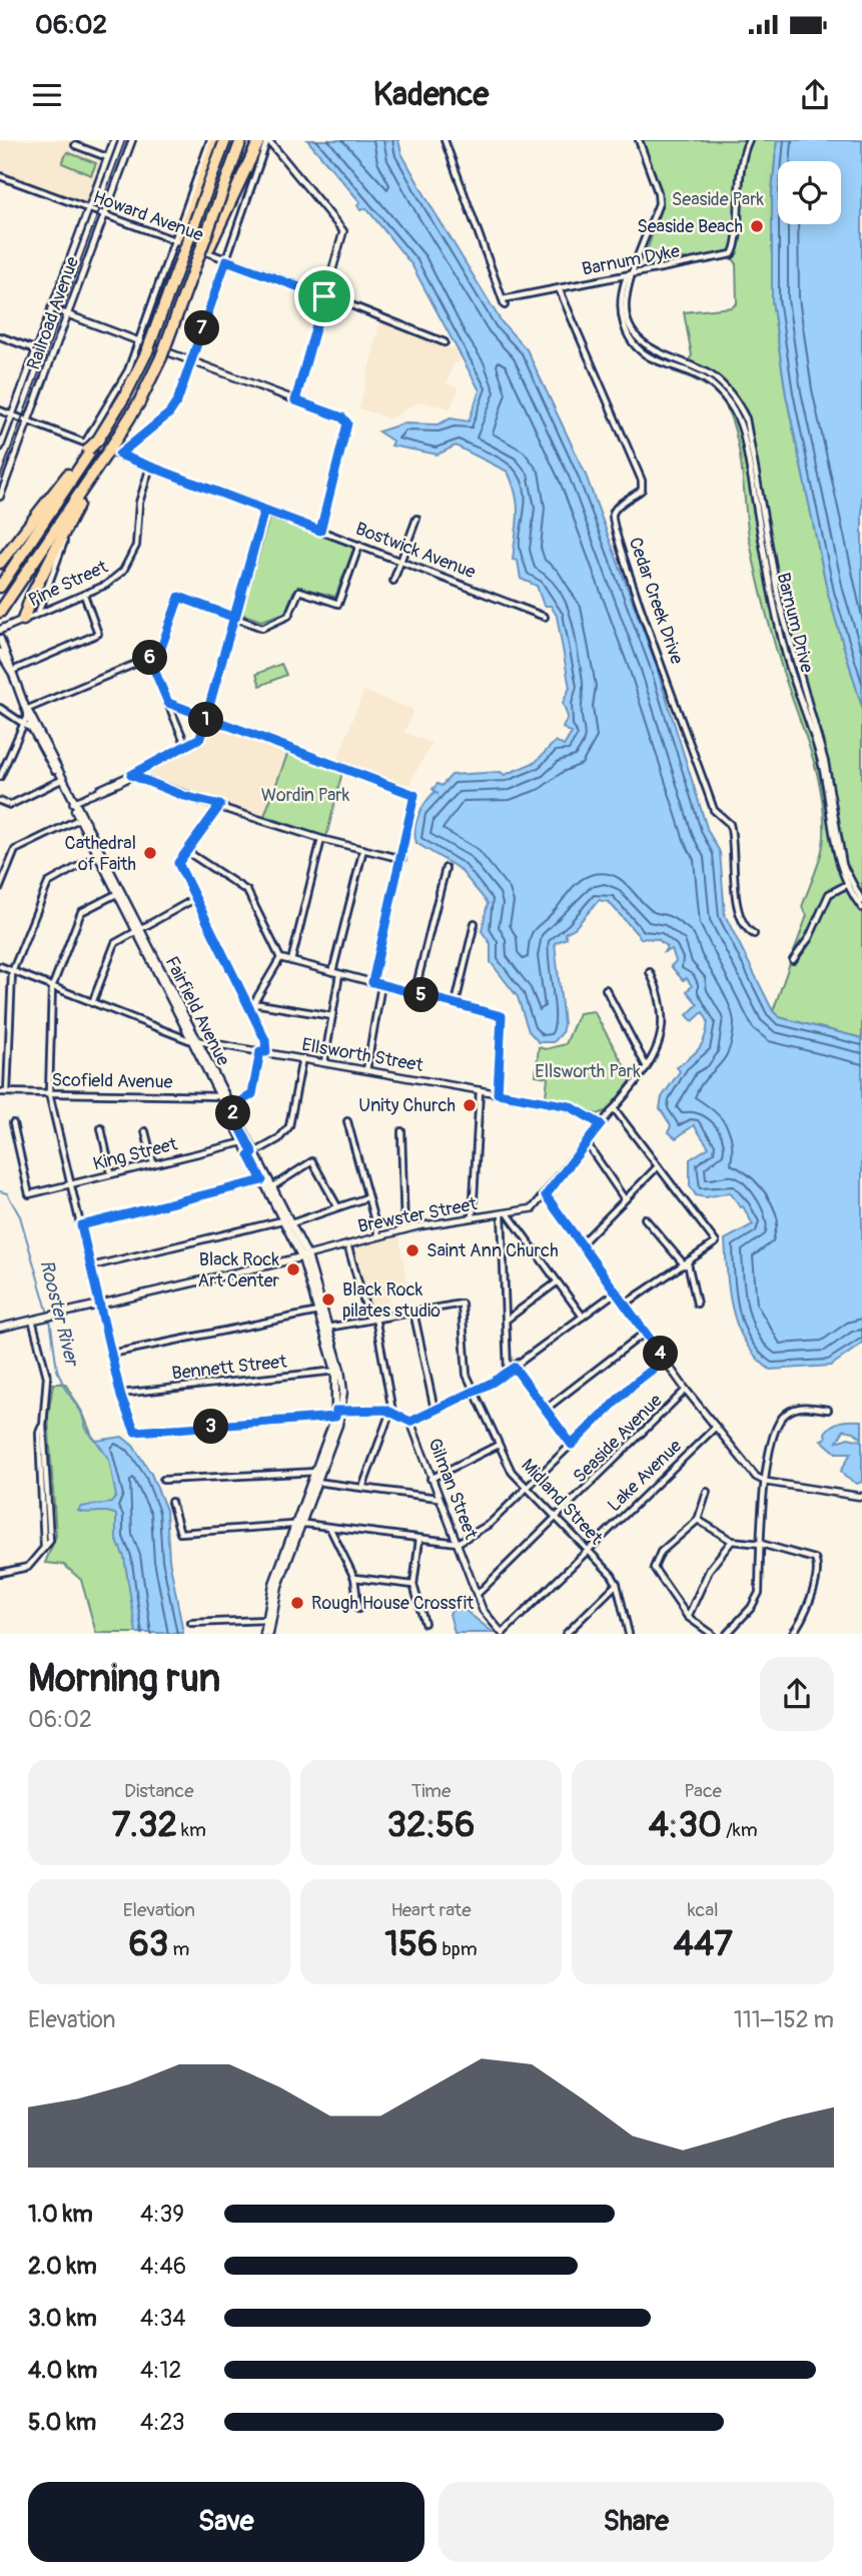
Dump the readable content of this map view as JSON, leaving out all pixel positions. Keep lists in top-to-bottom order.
{
  "streets": {
    "main road": ["Pine Street", "Fairfield Avenue", "Brewster Street"],
    "street": [
      "Howard Avenue",
      "Barnum Dyke",
      "Railroad Avenue",
      "Bostwick Avenue",
      "Cedar Creek Drive",
      "Barnum Drive",
      "Ellsworth Street",
      "Scofield Avenue",
      "King Street",
      "Bennett Street",
      "Seaside Avenue",
      "Lake Avenue",
      "Gilman Street",
      "Midland Street"
    ]
  },
  "crossings": [
    ["Howard Avenue", "Railroad Avenue"],
    ["Barnum Dyke", "Cedar Creek Drive"],
    ["Barnum Dyke", "Barnum Drive"],
    ["Railroad Avenue", "Bostwick Avenue"],
    ["Bostwick Avenue", "Pine Street"],
    ["Fairfield Avenue", "Ellsworth Street"],
    ["Fairfield Avenue", "Scofield Avenue"],
    ["Fairfield Avenue", "King Street"],
    ["Fairfield Avenue", "Brewster Street"],
    ["Fairfield Avenue", "Bennett Street"],
    ["Fairfield Avenue", "Gilman Street"],
    ["Ellsworth Street", "Brewster Street"],
    ["Seaside Avenue", "Gilman Street"],
    ["Seaside Avenue", "Midland Street"],
    ["Lake Avenue", "Gilman Street"],
    ["Lake Avenue", "Midland Street"]
  ],
  "water": ["Rooster River"],
  "parks": ["Seaside Park", "Wordin Park", "Ellsworth Park"],
  "places": [
    "Seaside Beach",
    "Cathedral of Faith",
    "Unity Church",
    "Saint Ann Church",
    "Black Rock Art Center",
    "Black Rock pilates studio",
    "Rough House Crossfit"
  ],
  "page": {
    "status": "06:02",
    "header": "Kadence",
    "pins": [
      "7",
      "6",
      "1",
      "5",
      "2",
      "4",
      "3"
    ],
    "heading": ["Morning run", "06:02"],
    "stats": [
      ["Distance", "7.32 km"],
      ["Time", "32:56"],
      ["Pace", "4:30 /km"],
      ["Elevation", "63 m"],
      ["Heart rate", "156 bpm"],
      ["kcal", "447"]
    ],
    "chart": ["Elevation", "111–152 m"],
    "list": [
      {
        "name": "1.0 km",
        "note": "4:39"
      },
      {
        "name": "2.0 km",
        "note": "4:46"
      },
      {
        "name": "3.0 km",
        "note": "4:34"
      },
      {
        "name": "4.0 km",
        "note": "4:12"
      },
      {
        "name": "5.0 km",
        "note": "4:23"
      }
    ],
    "buttons": ["Save", "Share"]
  }
}
